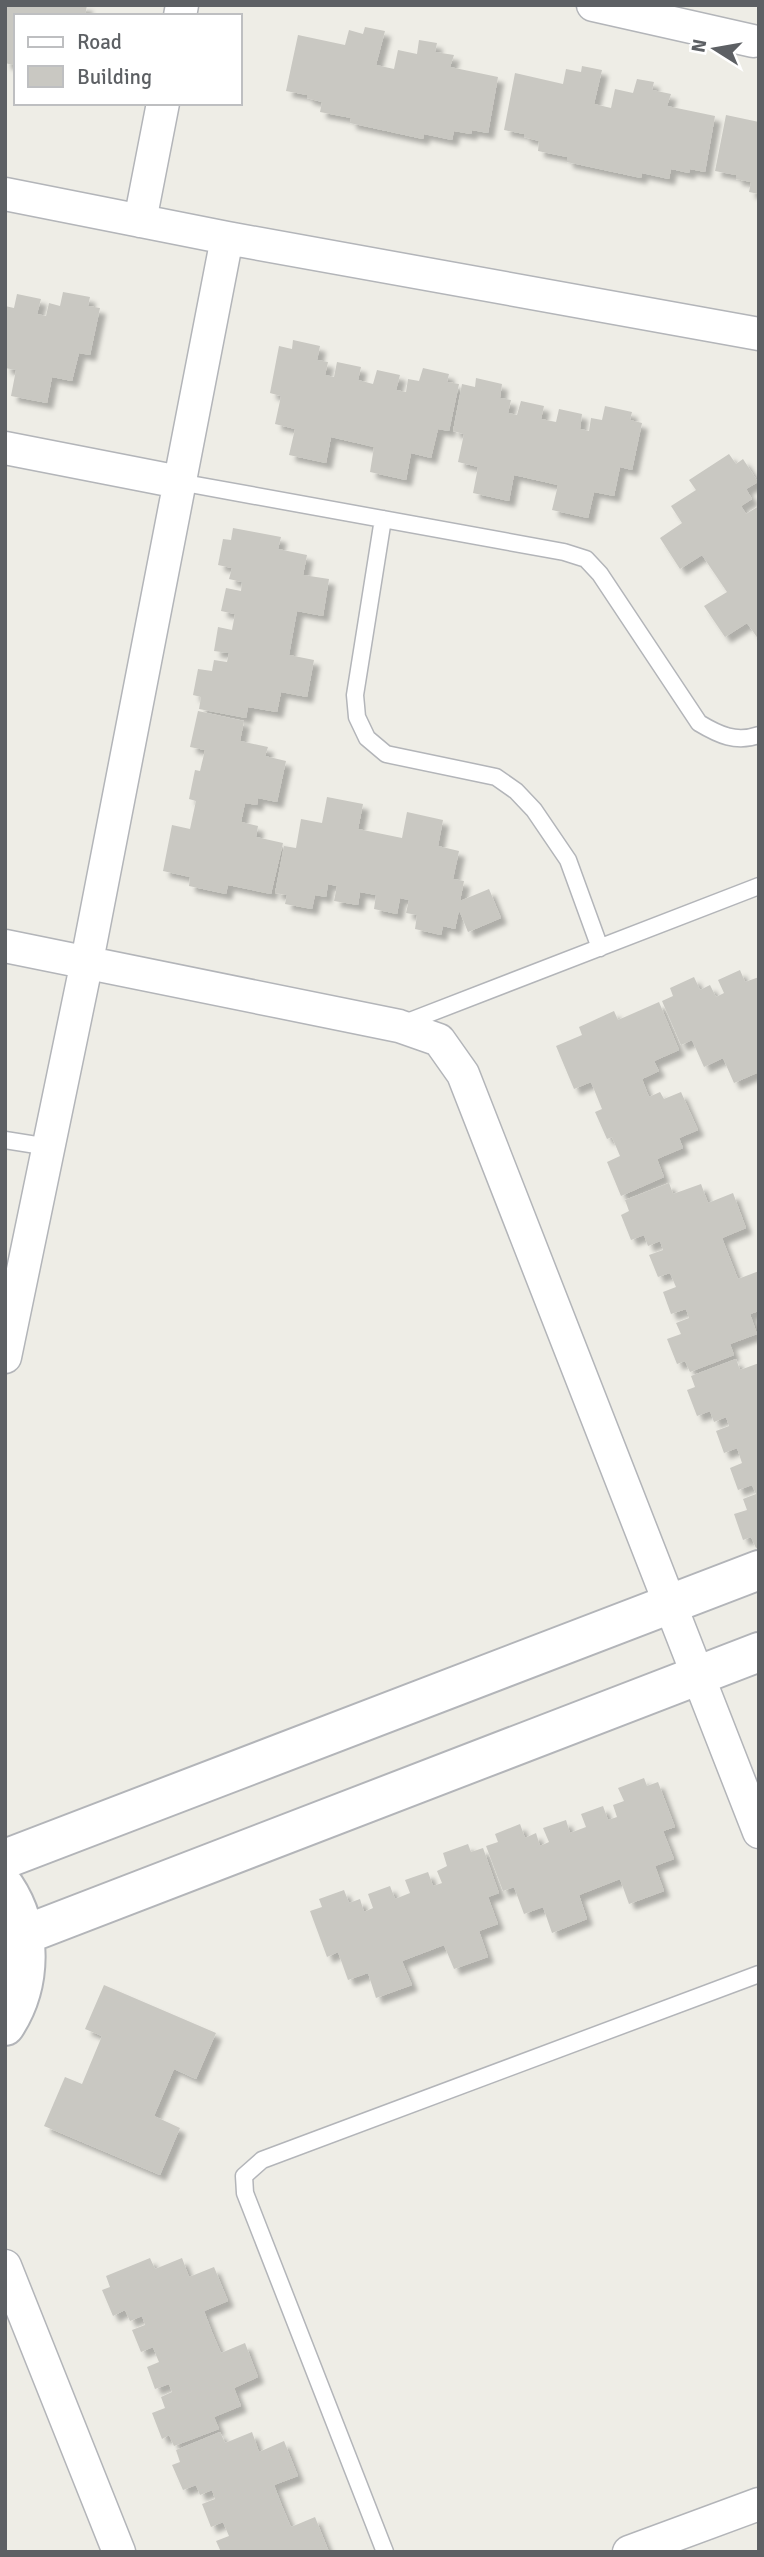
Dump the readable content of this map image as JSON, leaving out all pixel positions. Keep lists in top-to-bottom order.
{
  "legend": ["Road", "Building"],
  "north": "left"
}
